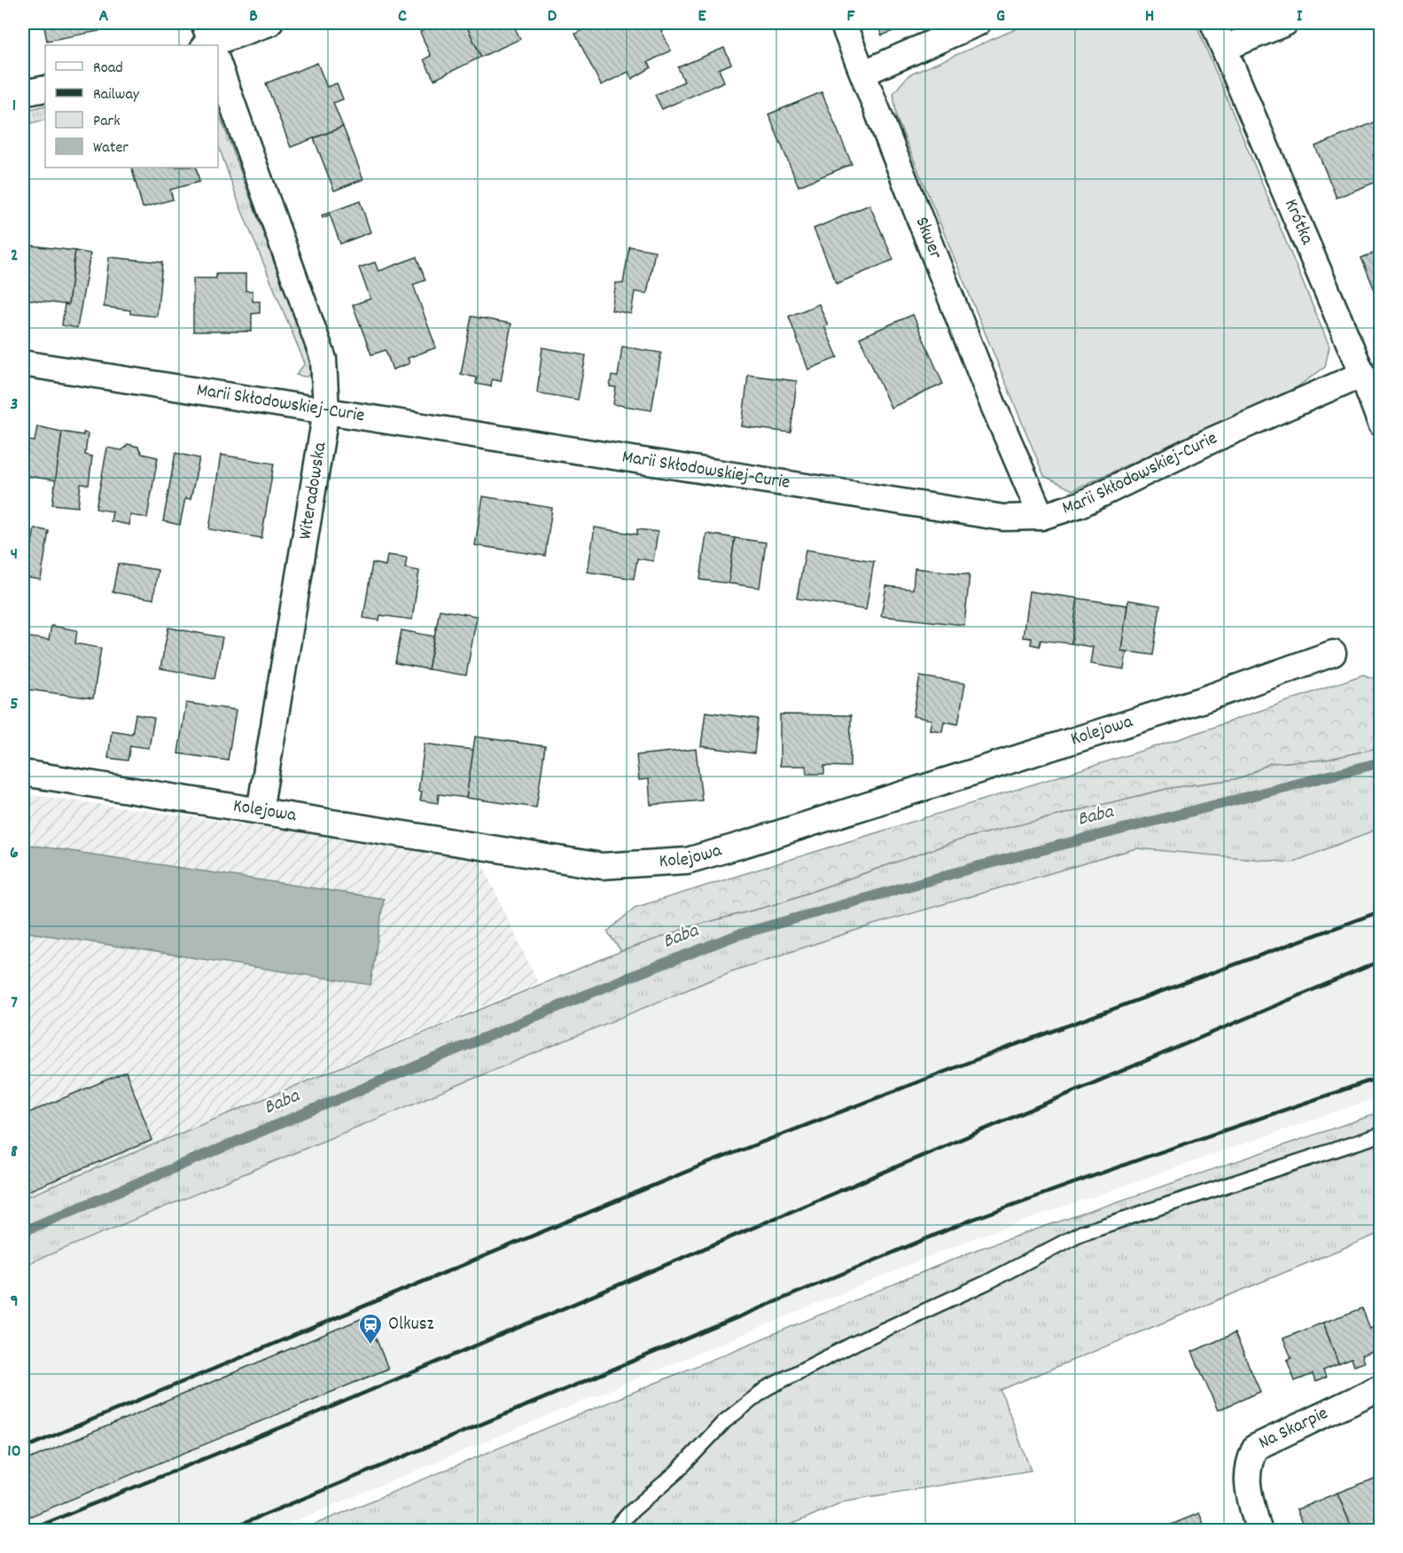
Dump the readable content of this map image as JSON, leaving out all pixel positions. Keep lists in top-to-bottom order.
{
  "streets": {
    "street": [
      "Krótka",
      "Skwer",
      "Marii Skłodowskiej-Curie",
      "Witeradowska",
      "Kolejowa",
      "Na Skarpie"
    ]
  },
  "crossings": [
    ["Krótka", "Marii Skłodowskiej-Curie"],
    ["Skwer", "Marii Skłodowskiej-Curie"],
    ["Marii Skłodowskiej-Curie", "Witeradowska"],
    ["Witeradowska", "Kolejowa"]
  ],
  "water": ["Baba"],
  "places": {
    "station": ["Olkusz"]
  },
  "legend": [
    "Road",
    "Railway",
    "Park",
    "Water"
  ],
  "grid": {
    "columns": [
      "A",
      "B",
      "C",
      "D",
      "E",
      "F",
      "G",
      "H",
      "I"
    ],
    "rows": [
      "1",
      "2",
      "3",
      "4",
      "5",
      "6",
      "7",
      "8",
      "9",
      "10"
    ]
  }
}
